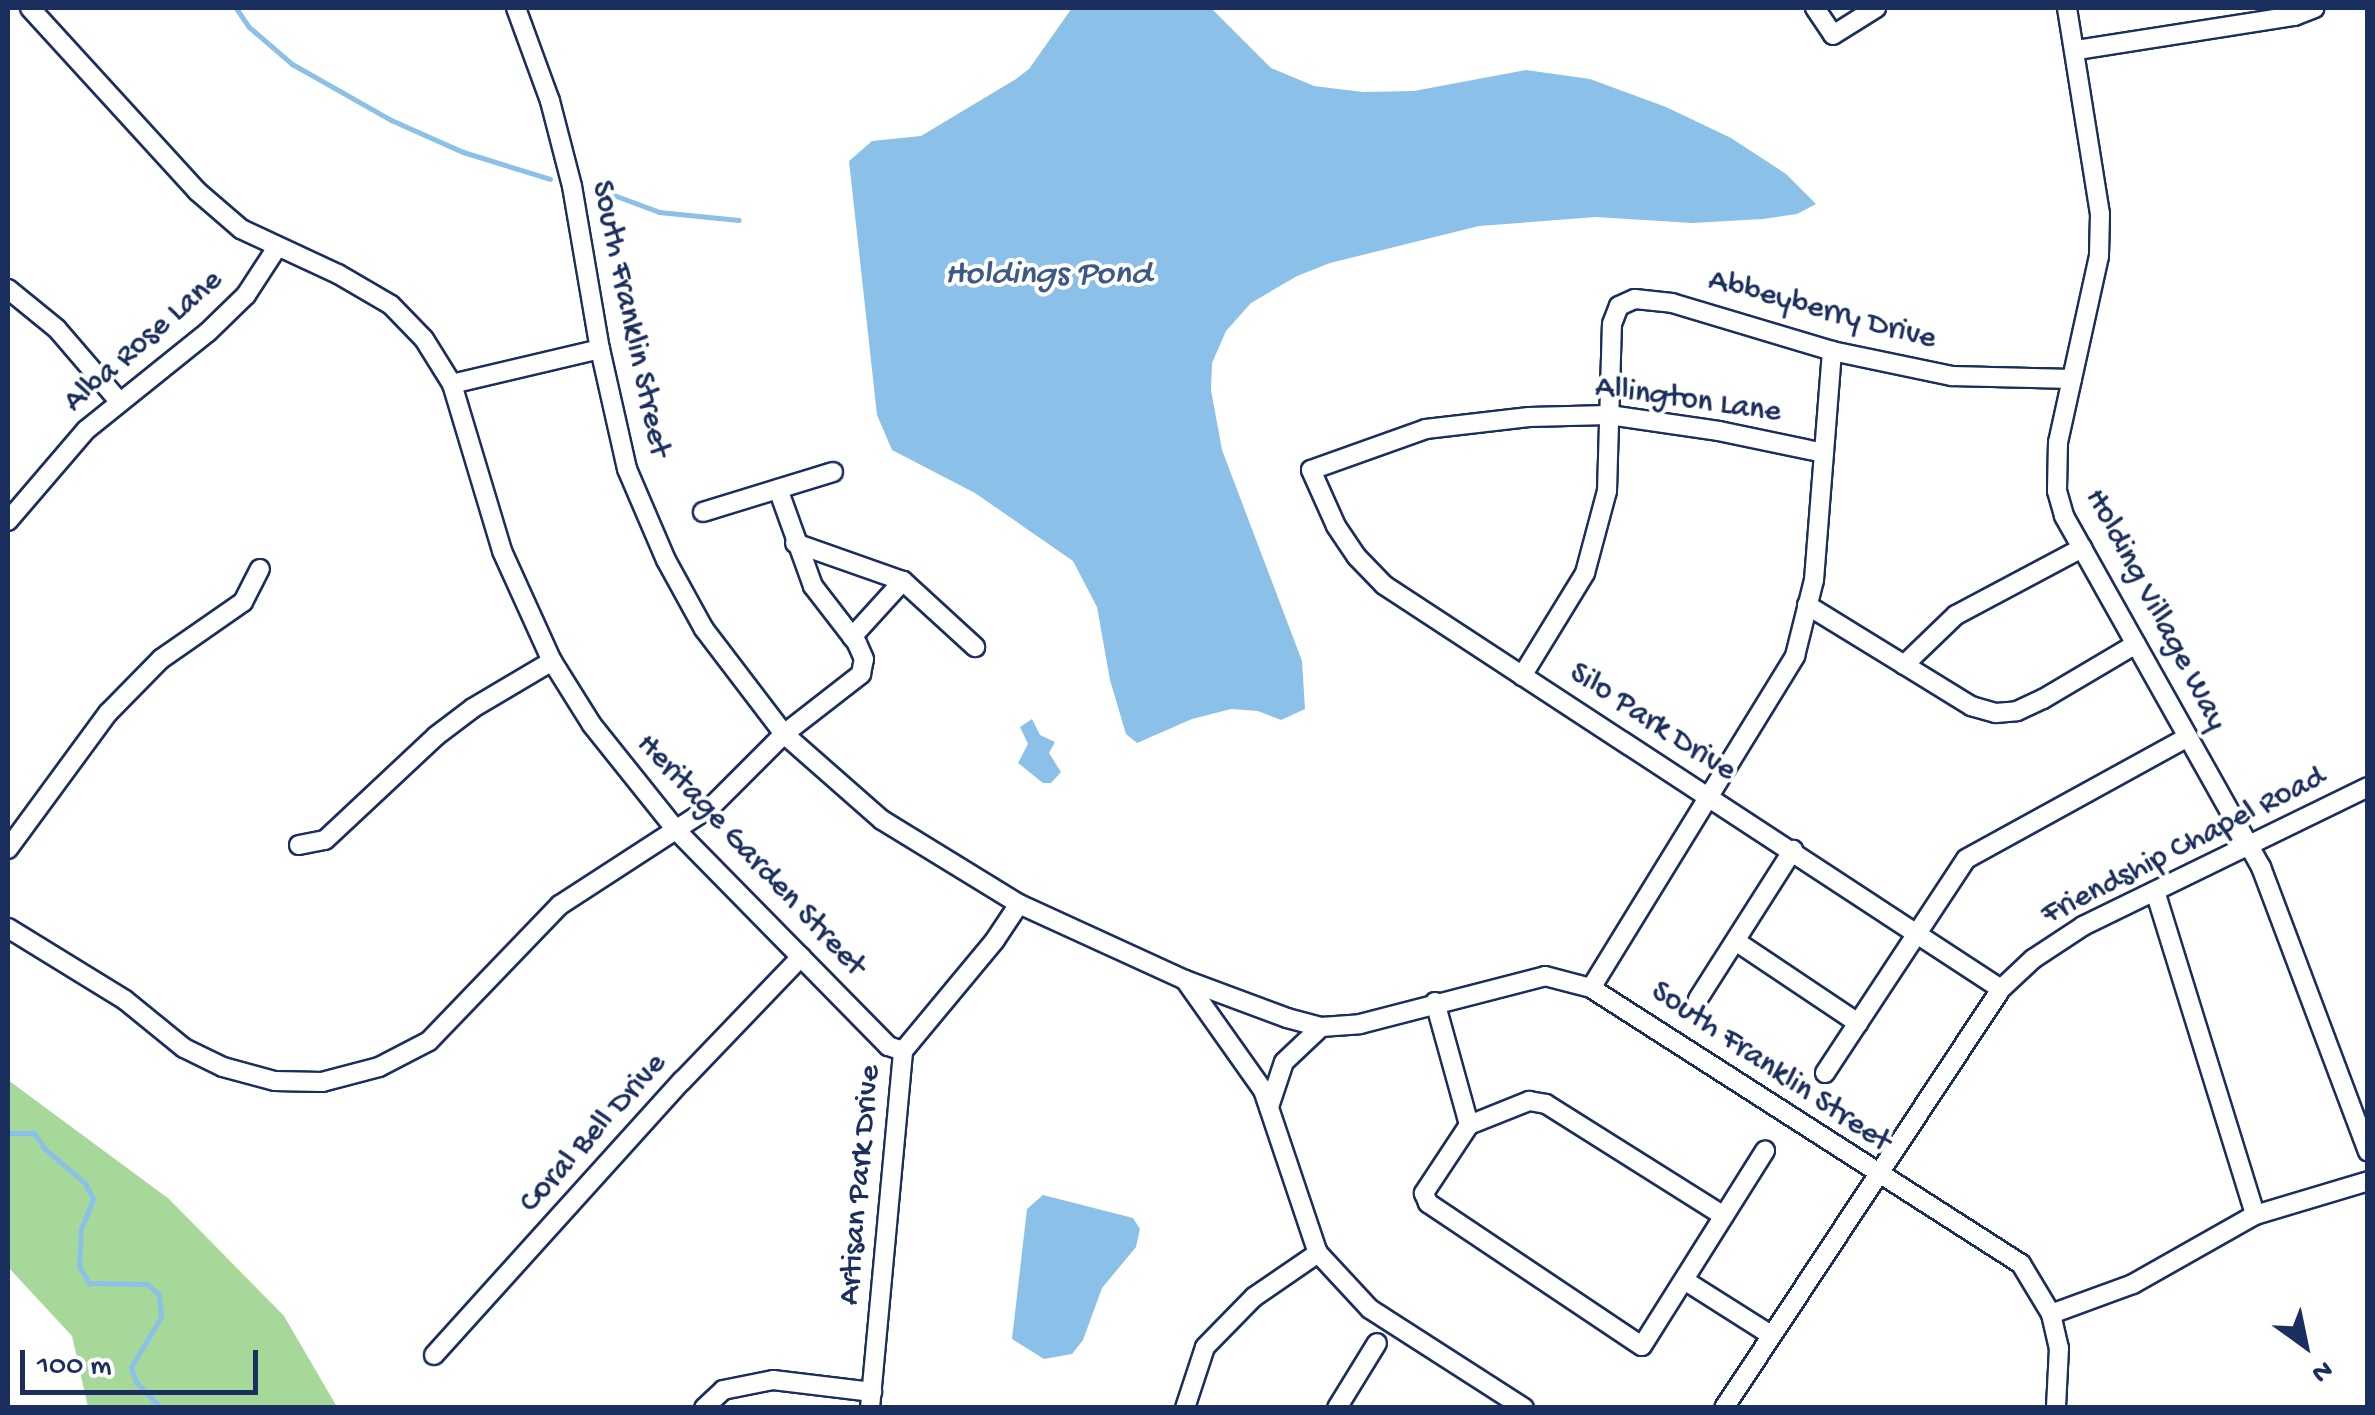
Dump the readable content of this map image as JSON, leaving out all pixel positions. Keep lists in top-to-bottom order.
{
  "streets": {
    "street": [
      "Abbeyberry Drive",
      "South Franklin Street",
      "Alba Rose Lane",
      "Allington Lane",
      "Holding Village Way",
      "Silo Park Drive",
      "Friendship Chapel Road",
      "Heritage Garden Street",
      "Coral Bell Drive",
      "Artisan Park Drive"
    ]
  },
  "crossings": [
    ["Abbeyberry Drive", "Allington Lane"],
    ["Abbeyberry Drive", "Holding Village Way"],
    ["South Franklin Street", "Friendship Chapel Road"],
    ["South Franklin Street", "Artisan Park Drive"],
    ["Alba Rose Lane", "Heritage Garden Street"],
    ["Allington Lane", "Silo Park Drive"],
    ["Holding Village Way", "Friendship Chapel Road"],
    ["Silo Park Drive", "Friendship Chapel Road"],
    ["Heritage Garden Street", "Coral Bell Drive"],
    ["Heritage Garden Street", "Artisan Park Drive"]
  ],
  "water": ["Holdings Pond"],
  "scale_bar": "100 m",
  "north": "bottom right"
}
